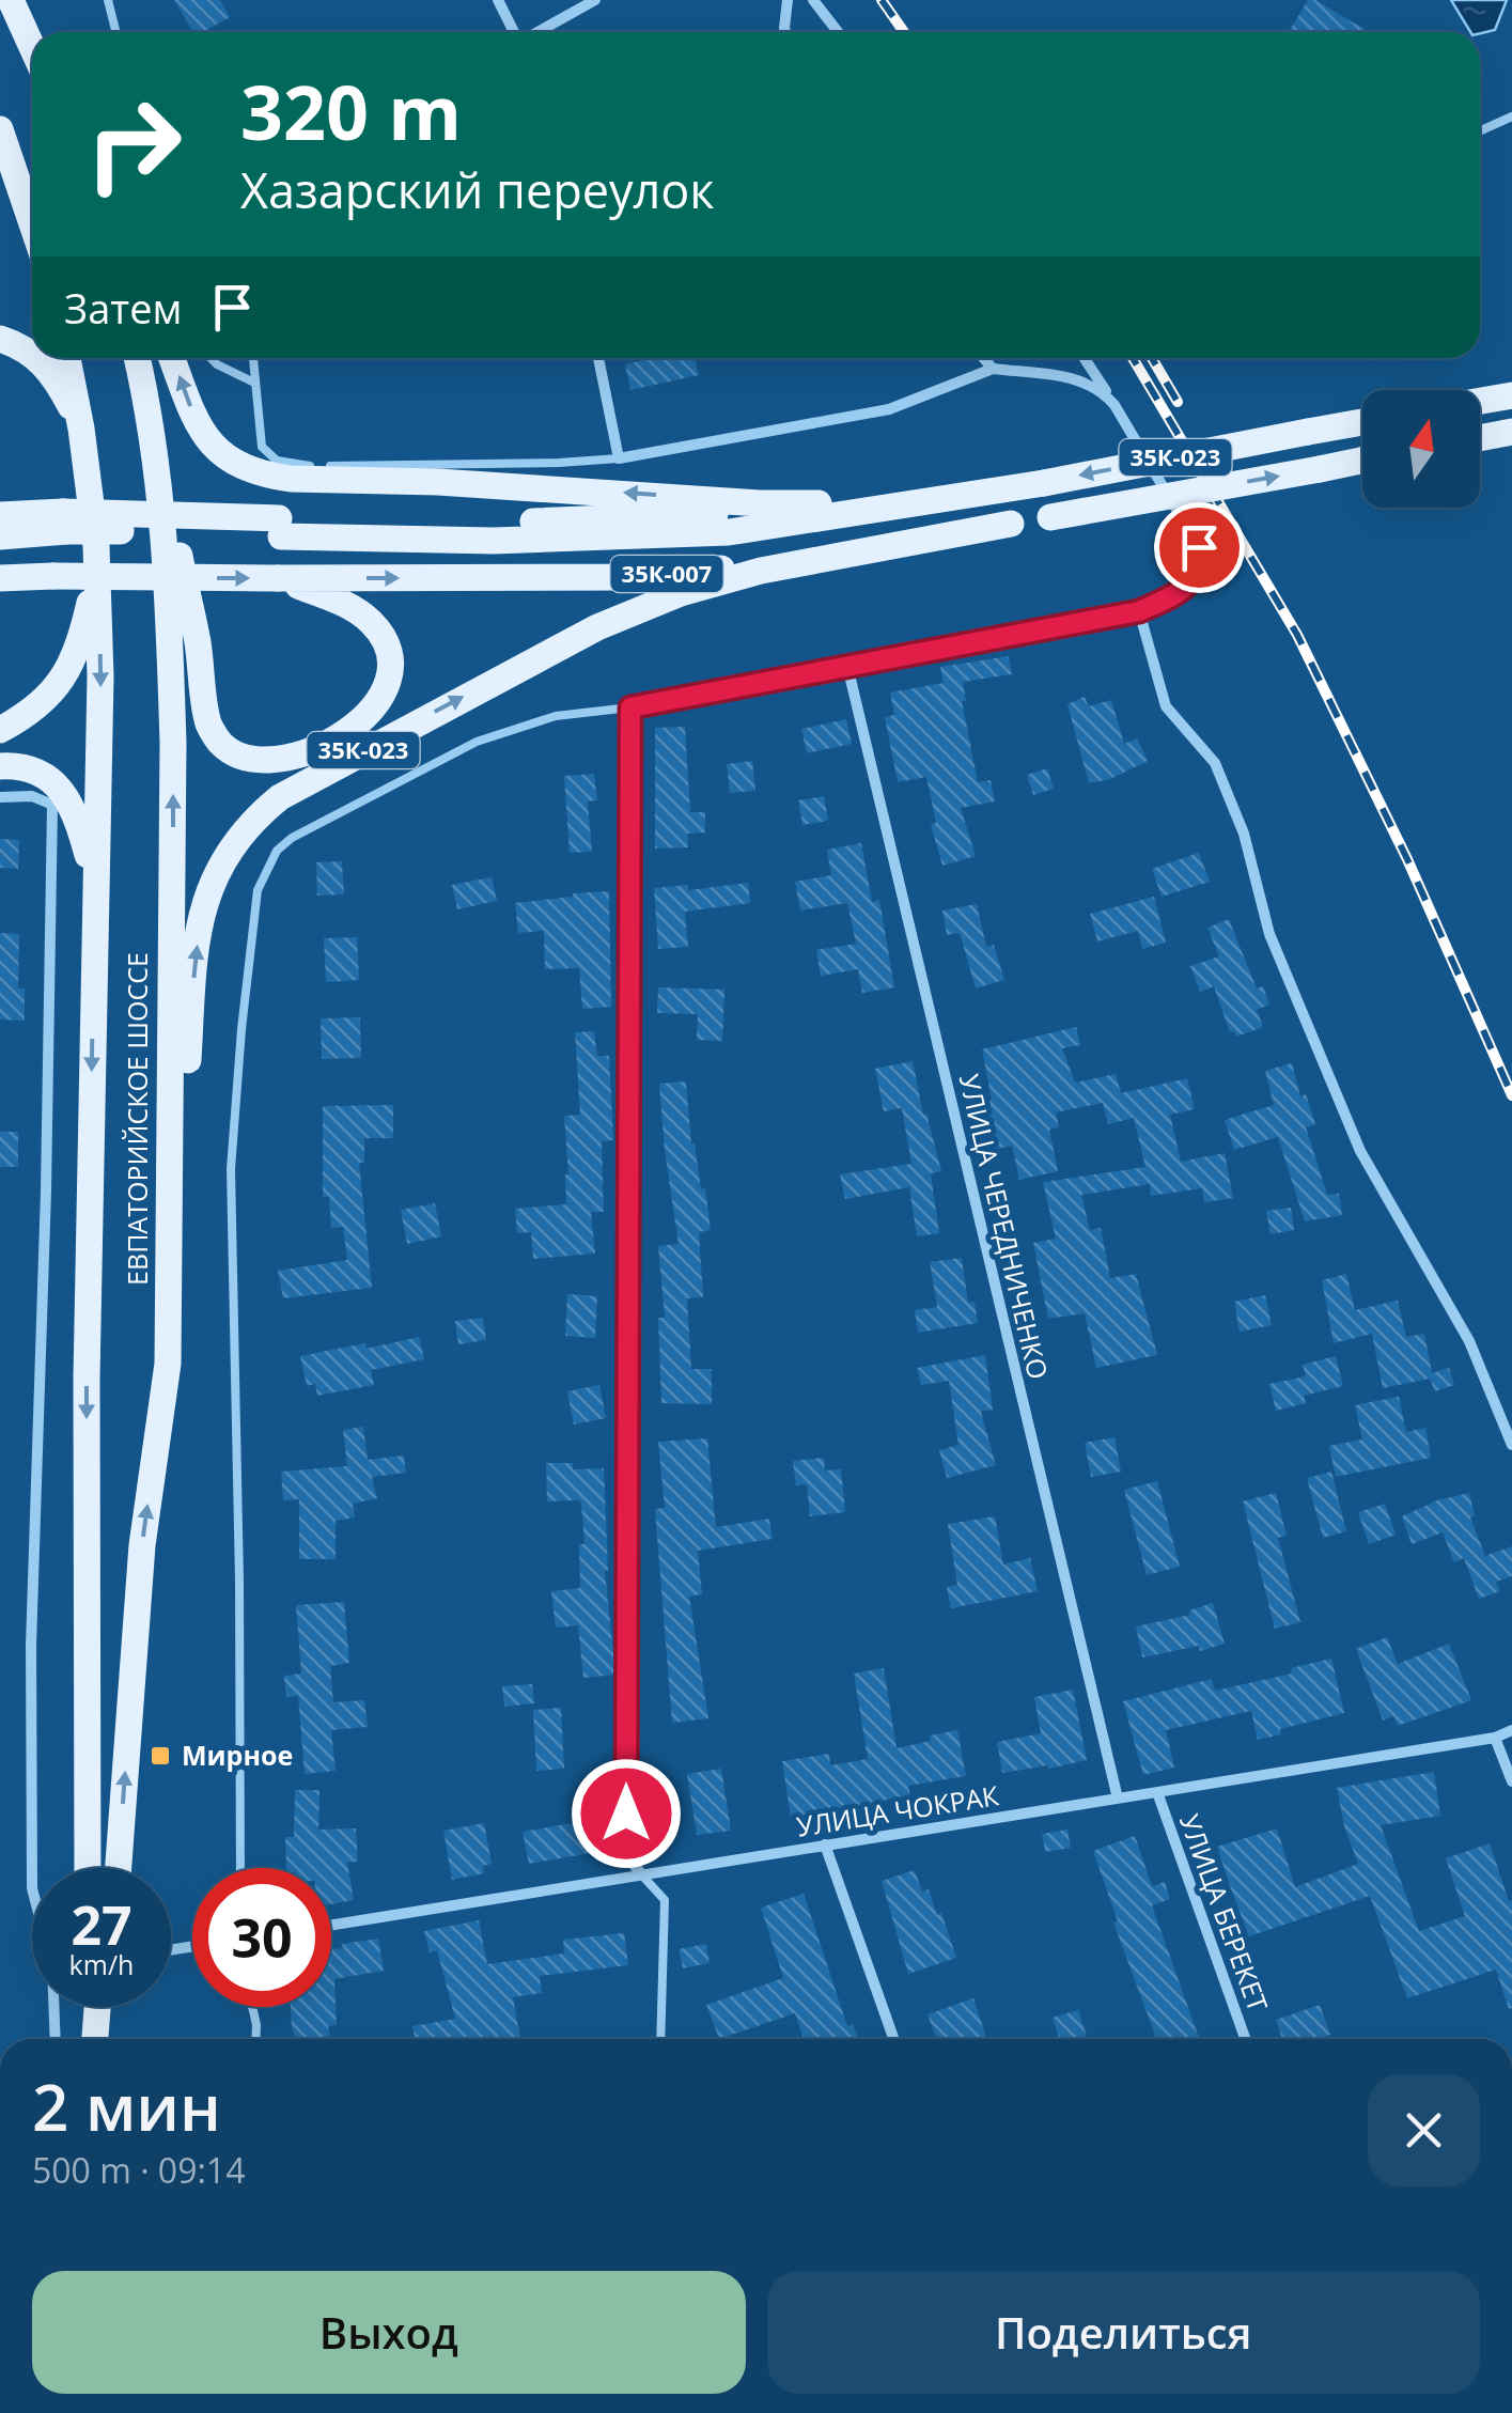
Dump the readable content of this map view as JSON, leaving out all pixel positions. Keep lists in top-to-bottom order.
{
  "streets": {
    "main road": ["35К-023", "35К-007", "ЕВПАТОРИЙСКОЕ ШОССЕ"],
    "street": ["УЛИЦА ЧЕРЕДНИЧЕНКО", "УЛИЦА ЧОКРАК", "УЛИЦА БЕРЕКЕТ"]
  },
  "crossings": [
    ["35К-023", "35К-007"],
    ["35К-023", "ЕВПАТОРИЙСКОЕ ШОССЕ"],
    ["УЛИЦА ЧЕРЕДНИЧЕНКО", "УЛИЦА ЧОКРАК"],
    ["УЛИЦА ЧОКРАК", "УЛИЦА БЕРЕКЕТ"]
  ],
  "places": {
    "transit": ["Мирное"]
  },
  "north": "top",
  "page": {
    "turn": ["320 m", "Хазарский переулок"],
    "then": "Затем",
    "speed": "27 km/h",
    "limit": "30",
    "heading": ["2 мин", "500 m · 09:14"],
    "buttons": ["Выход", "Поделиться"]
  }
}
